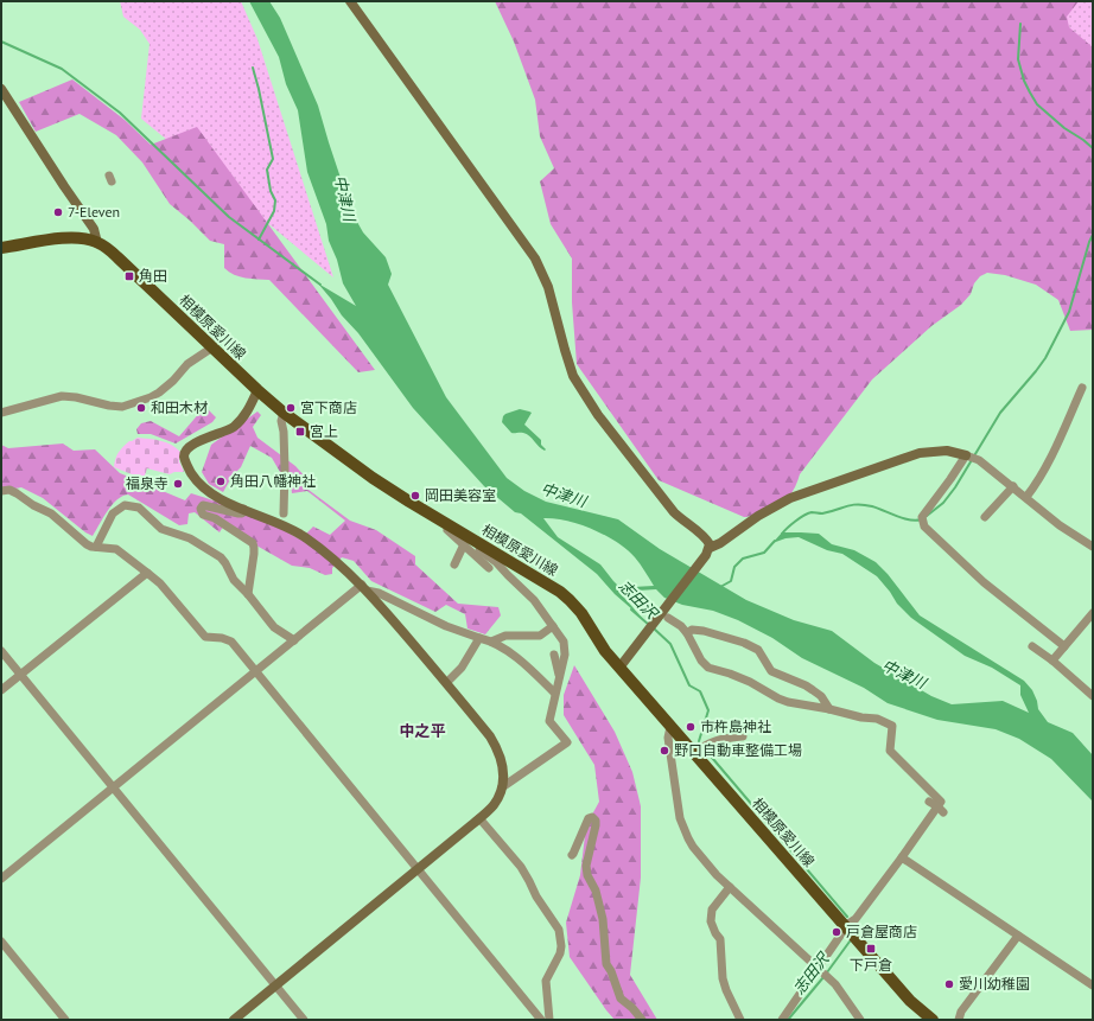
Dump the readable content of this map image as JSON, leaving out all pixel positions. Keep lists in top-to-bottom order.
{
  "streets": {
    "main road": ["相模原愛川線"]
  },
  "districts": ["中之平"],
  "water": ["中津川", "志田沢"],
  "places": {
    "other": [
      "7-Eleven",
      "和田木材",
      "宮下商店",
      "角田八幡神社",
      "福泉寺",
      "岡田美容室",
      "市杵島神社",
      "野口自動車整備工場",
      "戸倉屋商店",
      "愛川幼稚園"
    ],
    "transit": ["角田", "宮上", "下戸倉"]
  }
}
